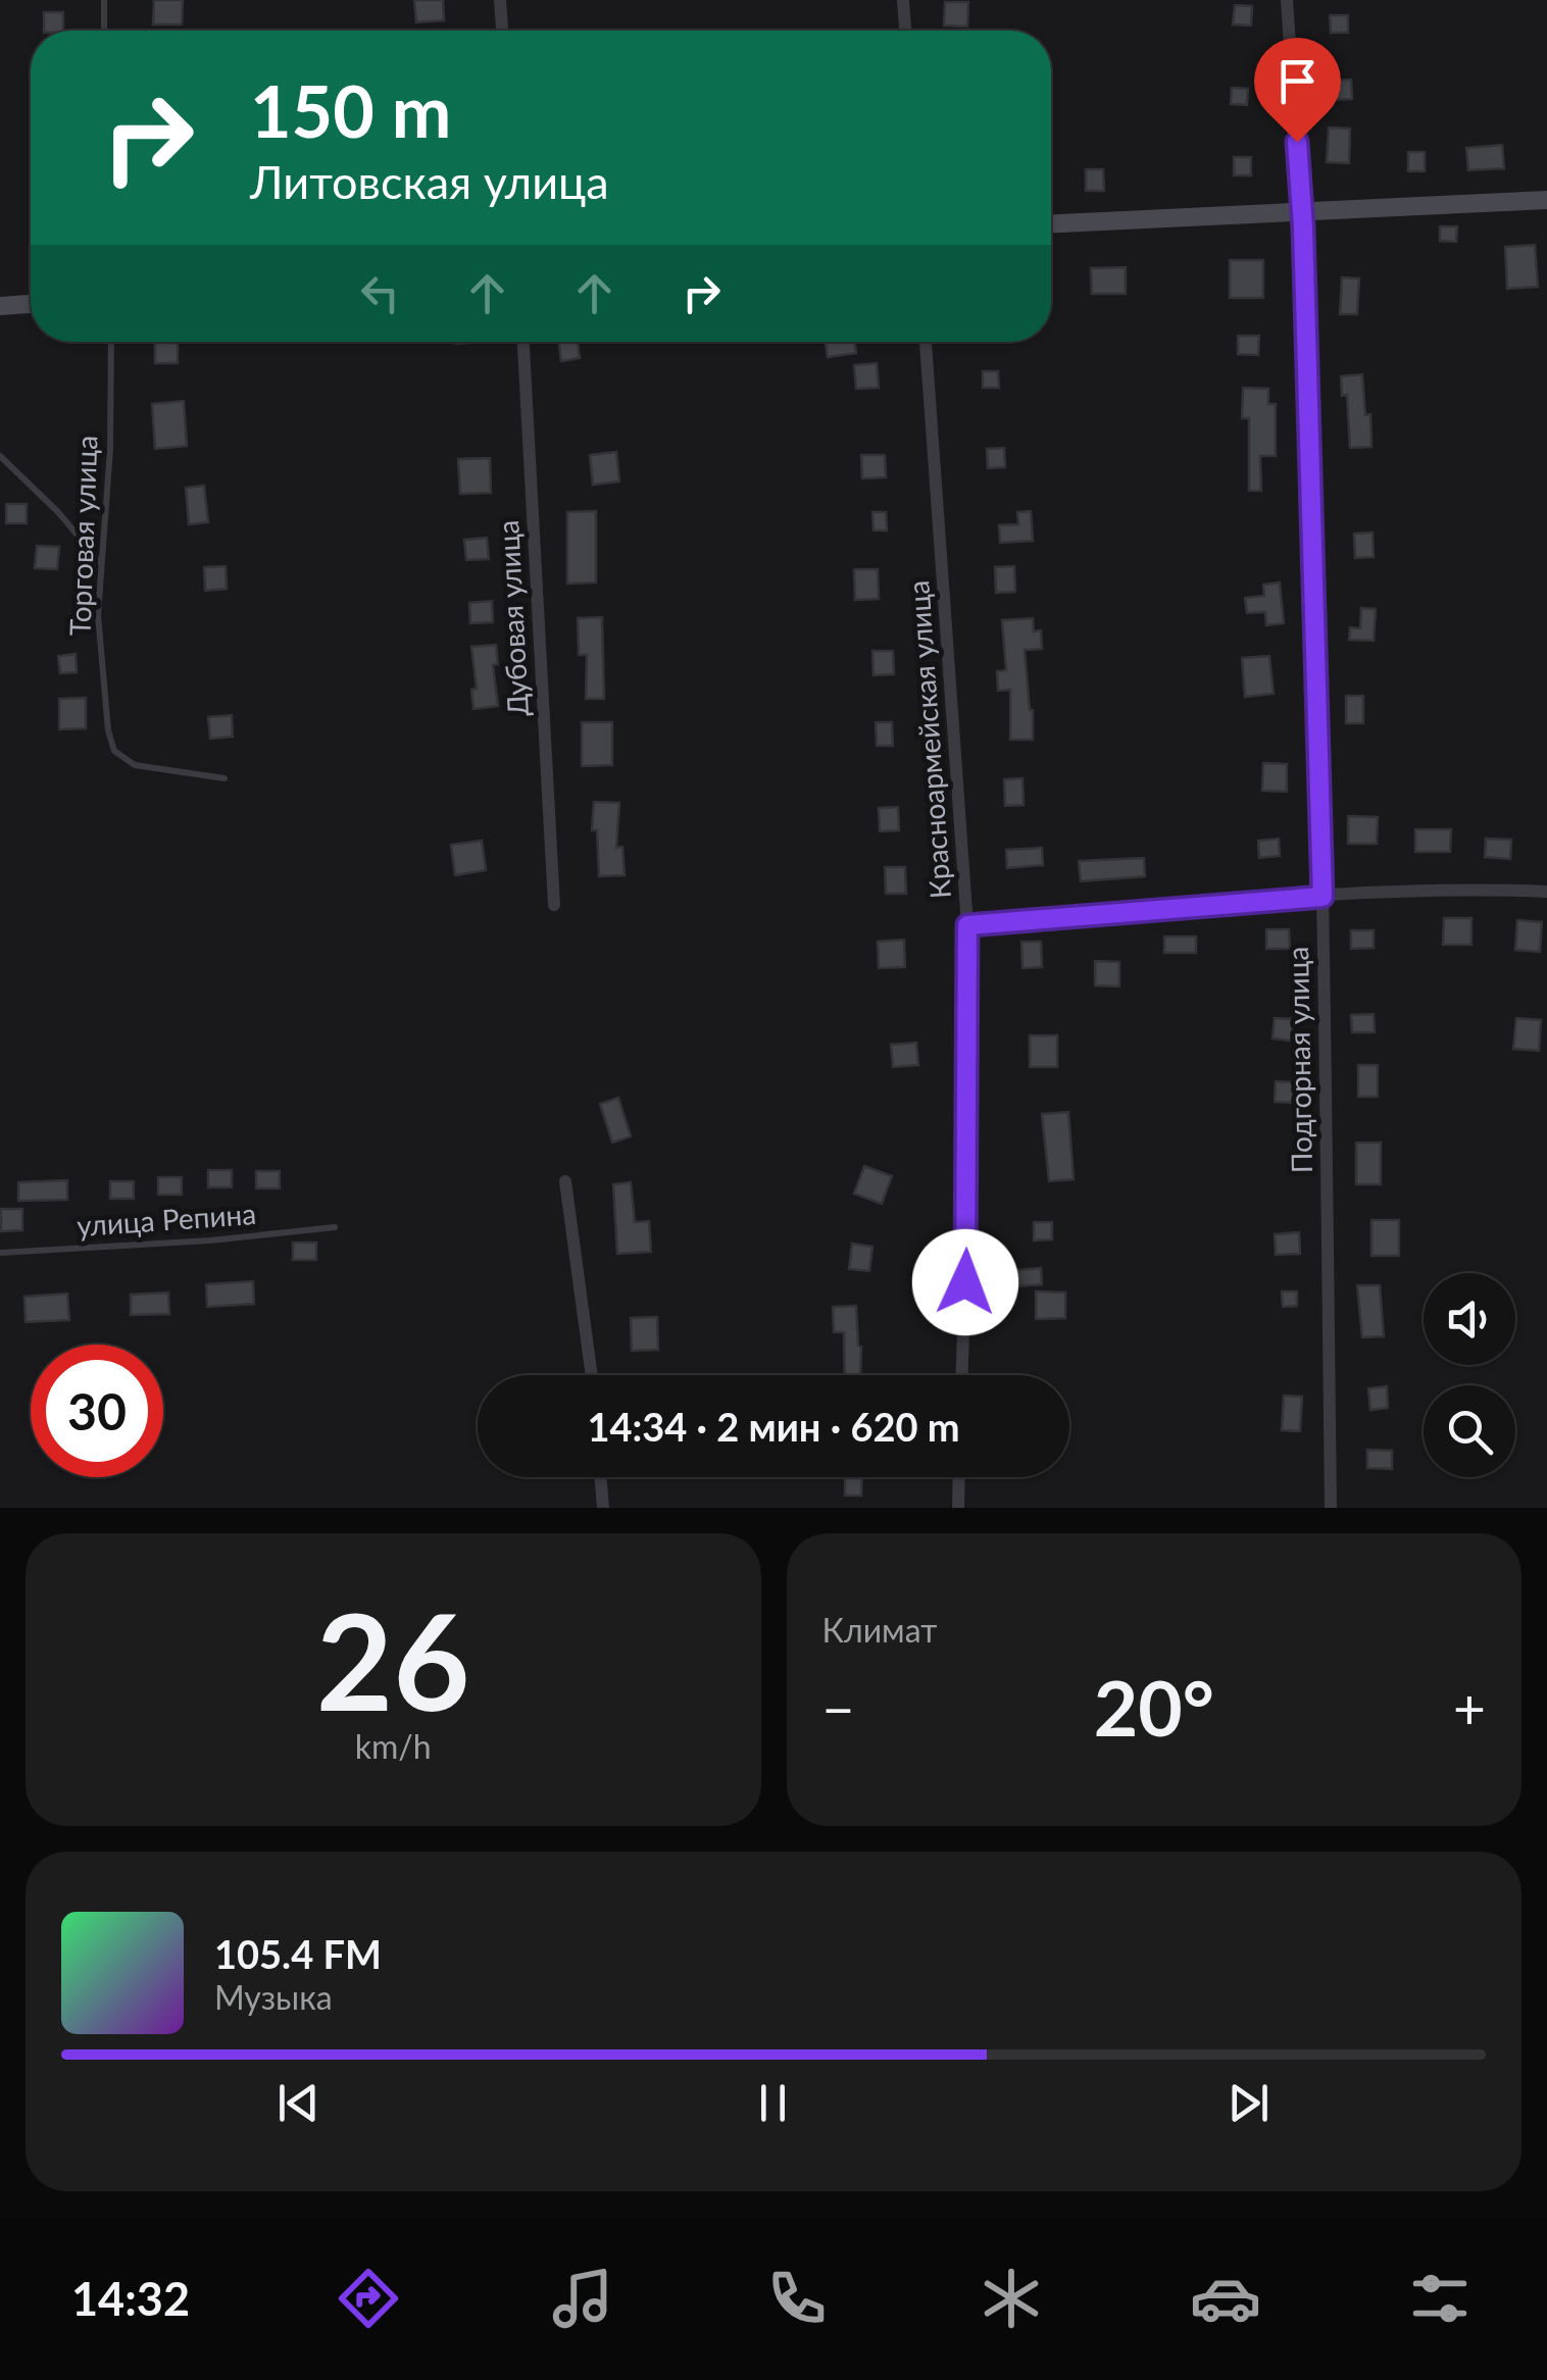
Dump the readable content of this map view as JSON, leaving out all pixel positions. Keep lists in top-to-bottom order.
{
  "streets": {
    "street": ["Дубовая улица", "Красноармейская улица", "Подгорная улица"],
    "lane": ["Торговая улица", "улица Репина"]
  },
  "page": {
    "turn": ["150 m", "Литовская улица"],
    "limit": "30",
    "trip": "14:34 · 2 мин · 620 m",
    "tile": [
      ["26", "km/h"],
      "Климат"
    ],
    "heat": ["−", "20°", "+"],
    "song": ["105.4 FM", "Музыка"],
    "tabs": "14:32"
  }
}
